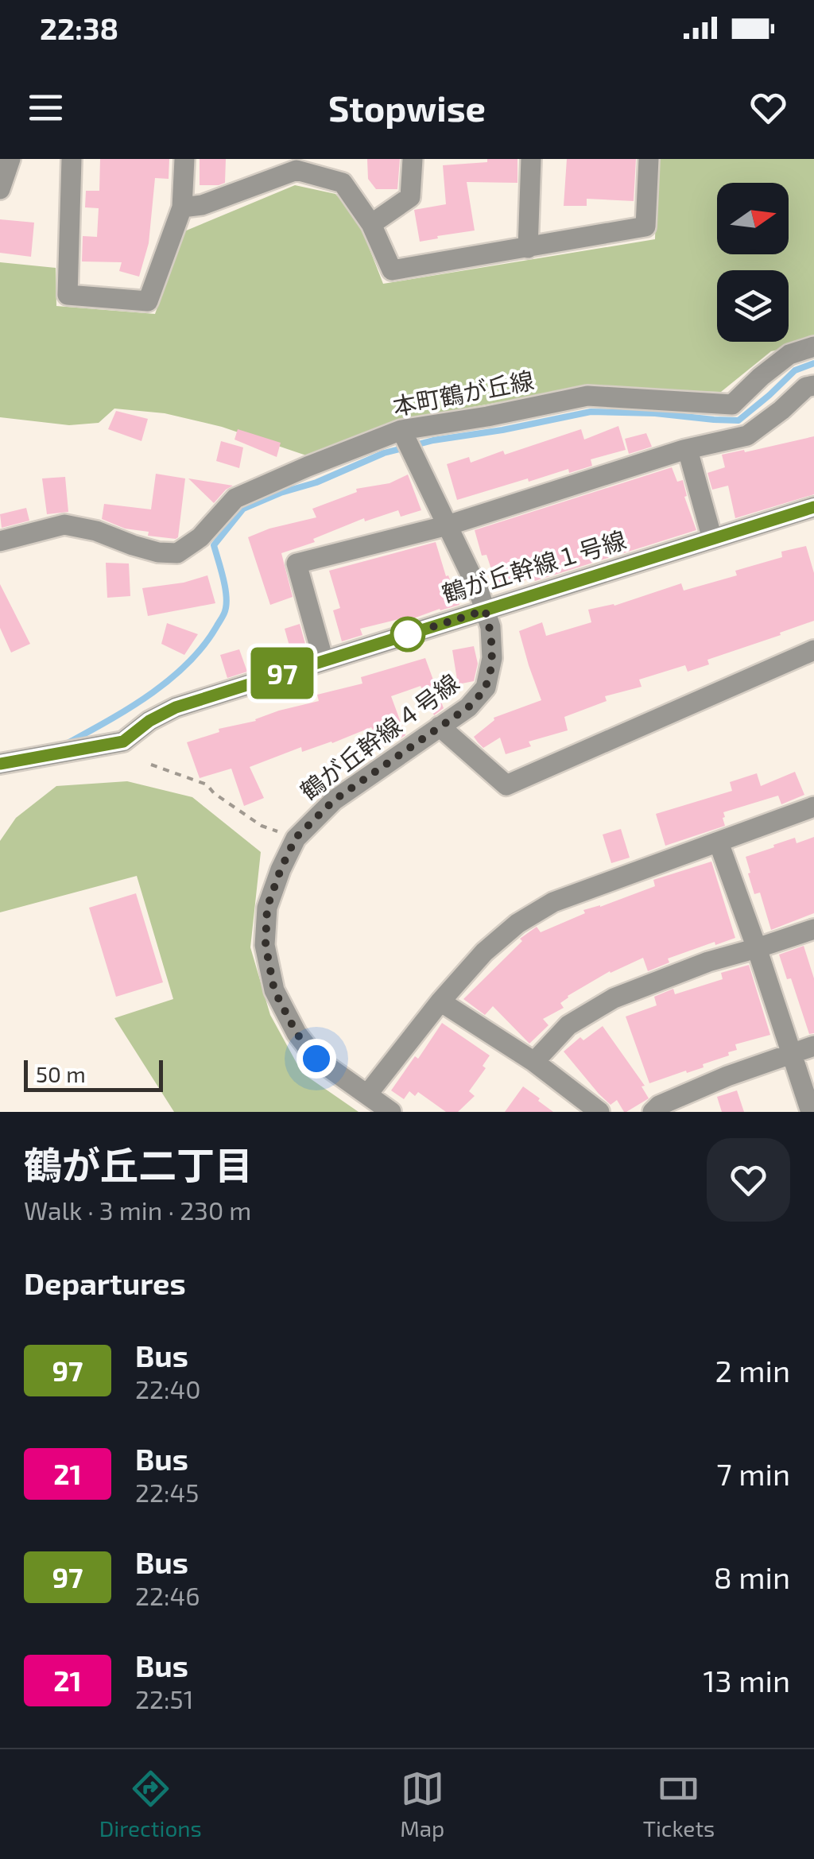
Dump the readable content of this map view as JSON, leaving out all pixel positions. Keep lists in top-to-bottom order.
{
  "streets": {
    "street": ["本町鶴が丘線", "鶴が丘幹線１号線", "鶴が丘幹線４号線"]
  },
  "crossings": [
    ["本町鶴が丘線", "鶴が丘幹線４号線"],
    ["鶴が丘幹線１号線", "鶴が丘幹線４号線"]
  ],
  "lines": ["bus line 97"],
  "scale_bar": "50 m",
  "north": "right",
  "page": {
    "status": "22:38",
    "header": "Stopwise",
    "on_map": "97",
    "scale": "50 m",
    "heading": [
      ["鶴が丘二丁目", "Walk · 3 min · 230 m"],
      "Departures"
    ],
    "list": [
      {
        "mark": "97",
        "name": "Bus",
        "note": "22:40",
        "value": "2 min"
      },
      {
        "mark": "21",
        "name": "Bus",
        "note": "22:45",
        "value": "7 min"
      },
      {
        "mark": "97",
        "name": "Bus",
        "note": "22:46",
        "value": "8 min"
      },
      {
        "mark": "21",
        "name": "Bus",
        "note": "22:51",
        "value": "13 min"
      }
    ],
    "tabs": ["Directions", "Map", "Tickets"]
  }
}
